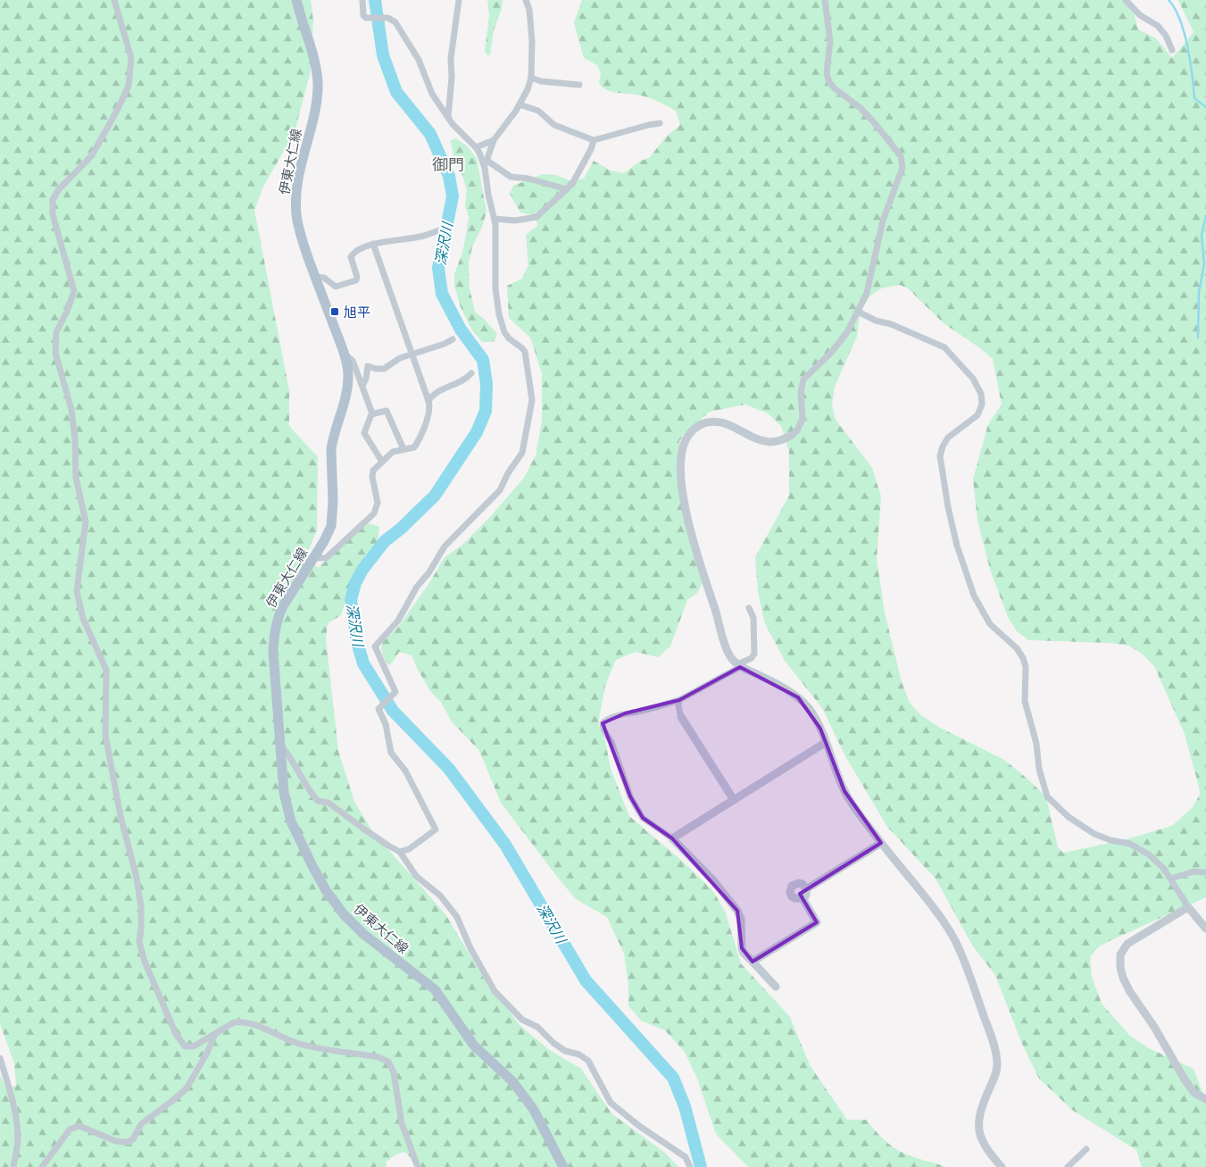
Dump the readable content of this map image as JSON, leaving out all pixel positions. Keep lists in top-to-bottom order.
{
  "streets": {
    "main road": ["伊東大仁線"]
  },
  "districts": ["御門"],
  "water": ["深沢川"],
  "places": {
    "transit": ["旭平"]
  }
}
